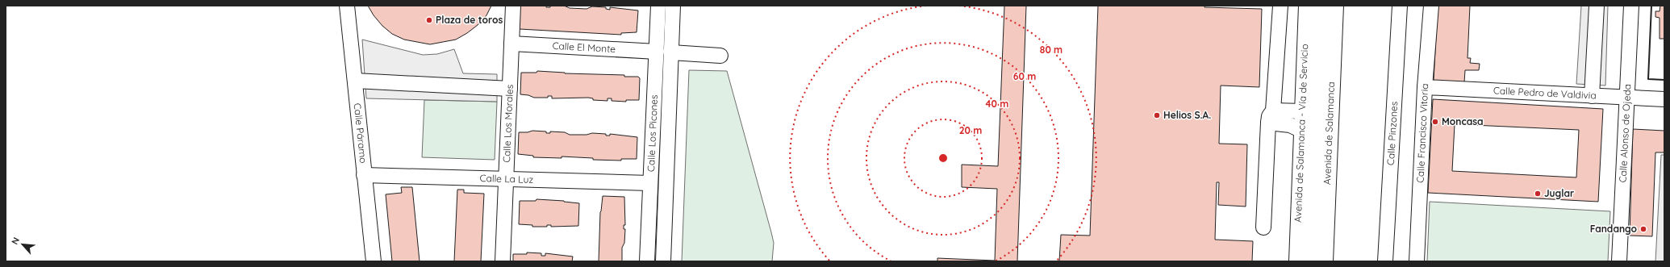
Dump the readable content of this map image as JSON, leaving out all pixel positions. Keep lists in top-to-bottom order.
{
  "streets": {
    "highway": ["Avenida de Salamanca"],
    "street": [
      "Calle El Monte",
      "Calle Pedro de Valdivia",
      "Calle Los Morales",
      "Calle Los Picones",
      "Calle Francisco Vitoria",
      "Calle Páramo",
      "Avenida de Salamanca - Vía de Servicio",
      "Calle Pinzones",
      "Calle Alonso de Ojeda",
      "Calle La Luz"
    ]
  },
  "crossings": [
    ["Calle El Monte", "Calle Los Morales"],
    ["Calle El Monte", "Calle Los Picones"],
    ["Calle Pedro de Valdivia", "Calle Francisco Vitoria"],
    ["Calle Pedro de Valdivia", "Calle Alonso de Ojeda"],
    ["Calle Los Morales", "Calle La Luz"],
    ["Calle Los Picones", "Calle La Luz"],
    ["Calle Páramo", "Calle La Luz"]
  ],
  "places": [
    "Plaza de toros",
    "Helios S.A.",
    "Moncasa",
    "Juglar",
    "Fandango"
  ],
  "north": "top left",
  "rings": [
    "80 m",
    "60 m",
    "40 m",
    "20 m"
  ]
}
